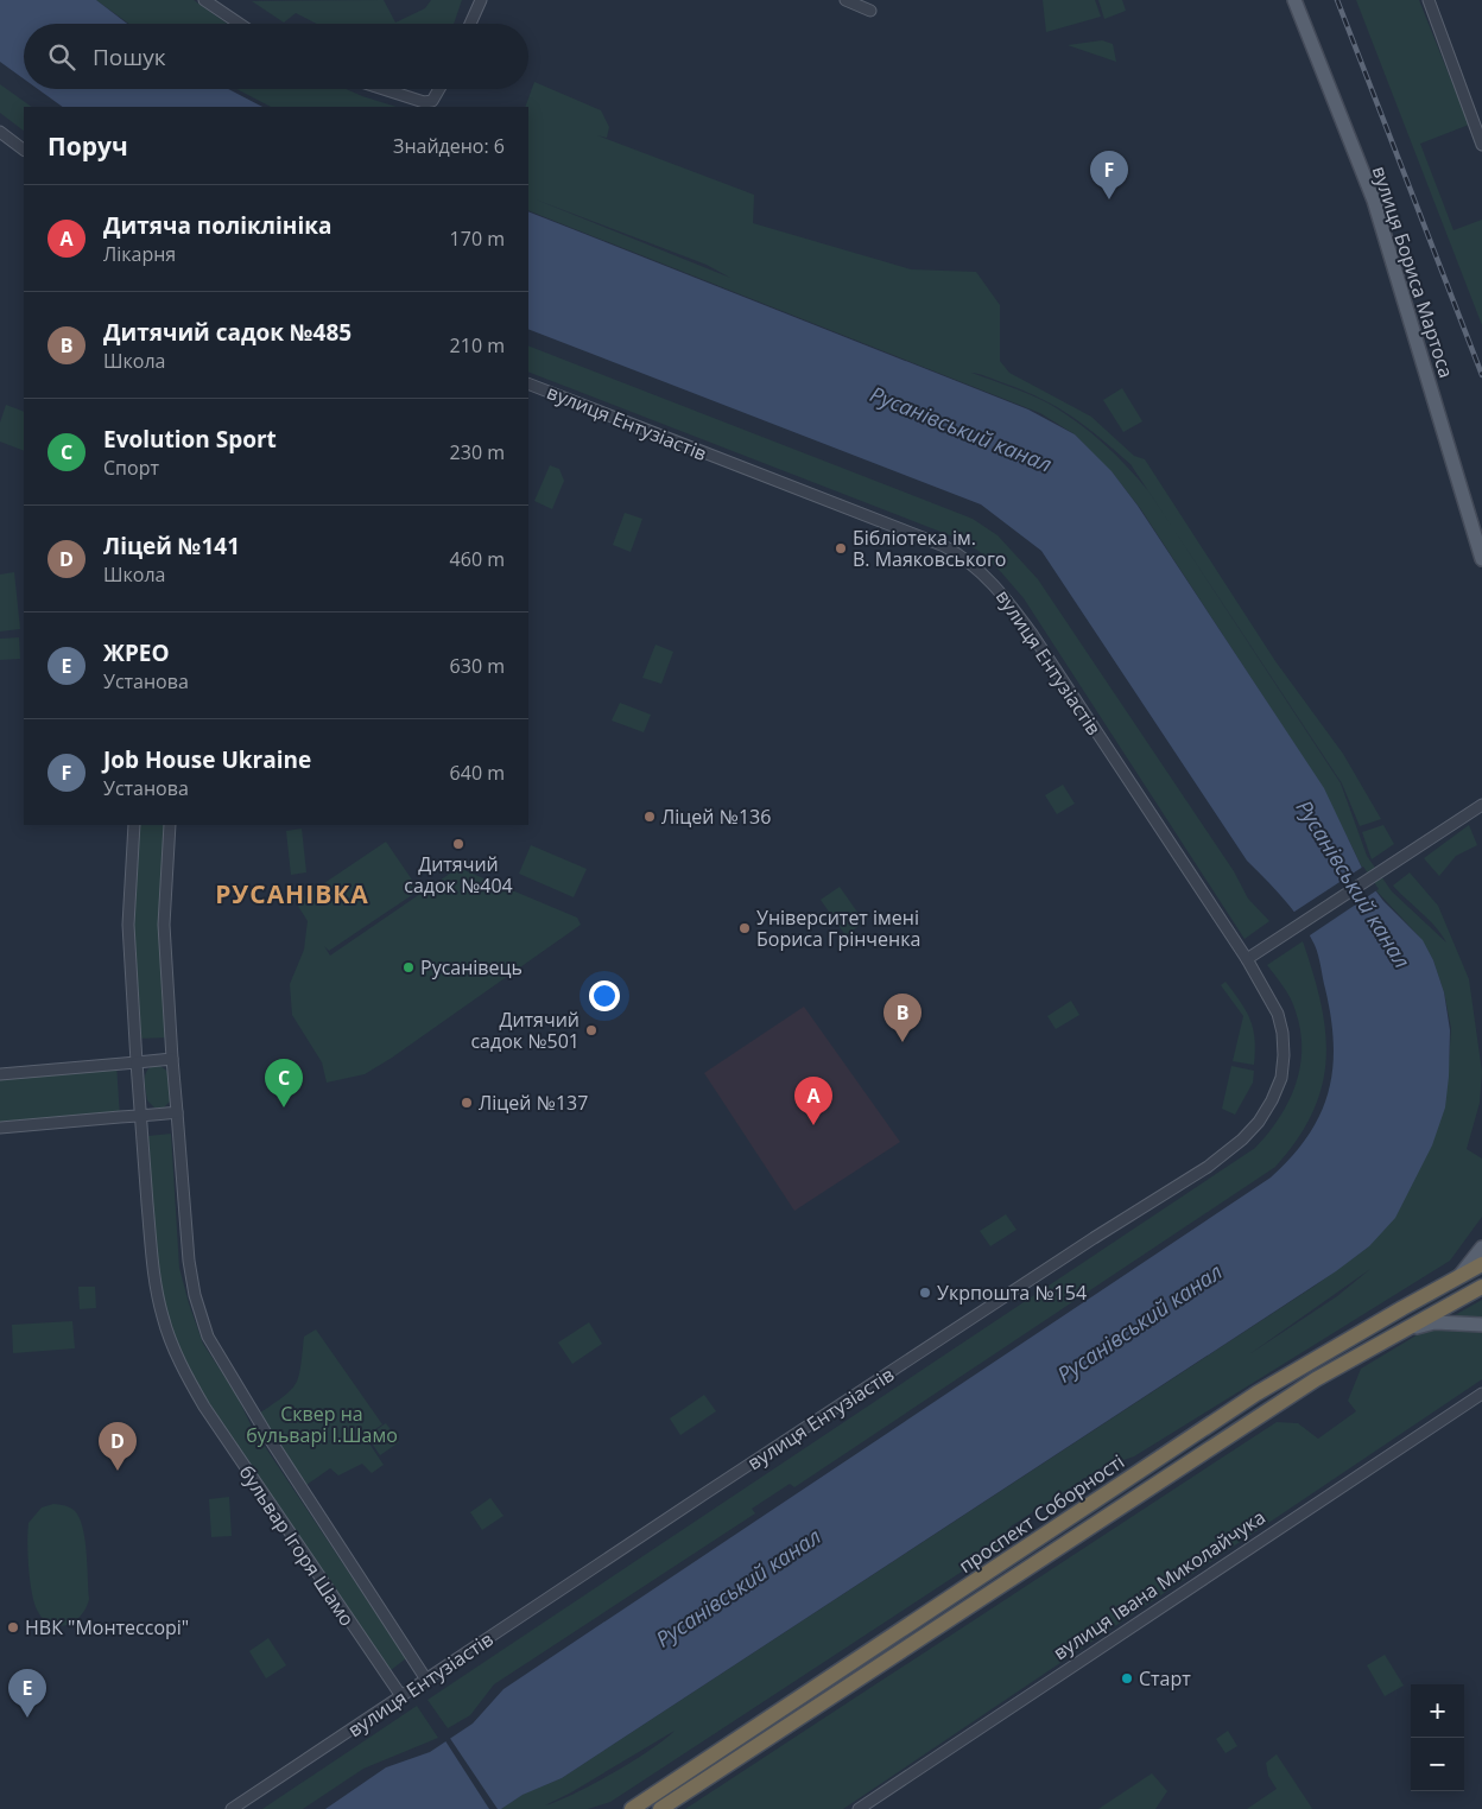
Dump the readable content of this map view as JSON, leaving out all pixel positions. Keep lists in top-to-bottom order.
{
  "streets": {
    "highway": ["проспект Соборності"],
    "main road": ["вулиця Бориса Мартоса"],
    "street": ["вулиця Ентузіастів", "бульвар Ігоря Шамо", "вулиця Івана Миколайчука"]
  },
  "crossings": [
    ["вулиця Ентузіастів", "бульвар Ігоря Шамо"]
  ],
  "districts": ["РУСАНІВКА"],
  "water": ["Русанівський канал"],
  "parks": ["Сквер на бульварі І.Шамо"],
  "places": [
    "Бібліотека ім. В. Маяковського",
    "Ліцей №136",
    "Дитячий садок №404",
    "Університет імені Бориса Грінченка",
    "Русанівець",
    "Дитячий садок №501",
    "Ліцей №137",
    "Укрпошта №154",
    "НВК \"Монтессорі\"",
    "Старт"
  ],
  "page": {
    "search": "Пошук",
    "heading": ["Поруч", "Знайдено: 6"],
    "pins": [
      "F",
      "B",
      "C",
      "A",
      "D",
      "E"
    ],
    "list": [
      {
        "mark": "A",
        "name": "Дитяча поліклініка",
        "note": "Лікарня",
        "value": "170 m"
      },
      {
        "mark": "B",
        "name": "Дитячий садок №485",
        "note": "Школа",
        "value": "210 m"
      },
      {
        "mark": "C",
        "name": "Evolution Sport",
        "note": "Спорт",
        "value": "230 m"
      },
      {
        "mark": "D",
        "name": "Ліцей №141",
        "note": "Школа",
        "value": "460 m"
      },
      {
        "mark": "E",
        "name": "ЖРЕО",
        "note": "Установа",
        "value": "630 m"
      },
      {
        "mark": "F",
        "name": "Job House Ukraine",
        "note": "Установа",
        "value": "640 m"
      }
    ],
    "map_buttons": ["+", "−"]
  }
}
